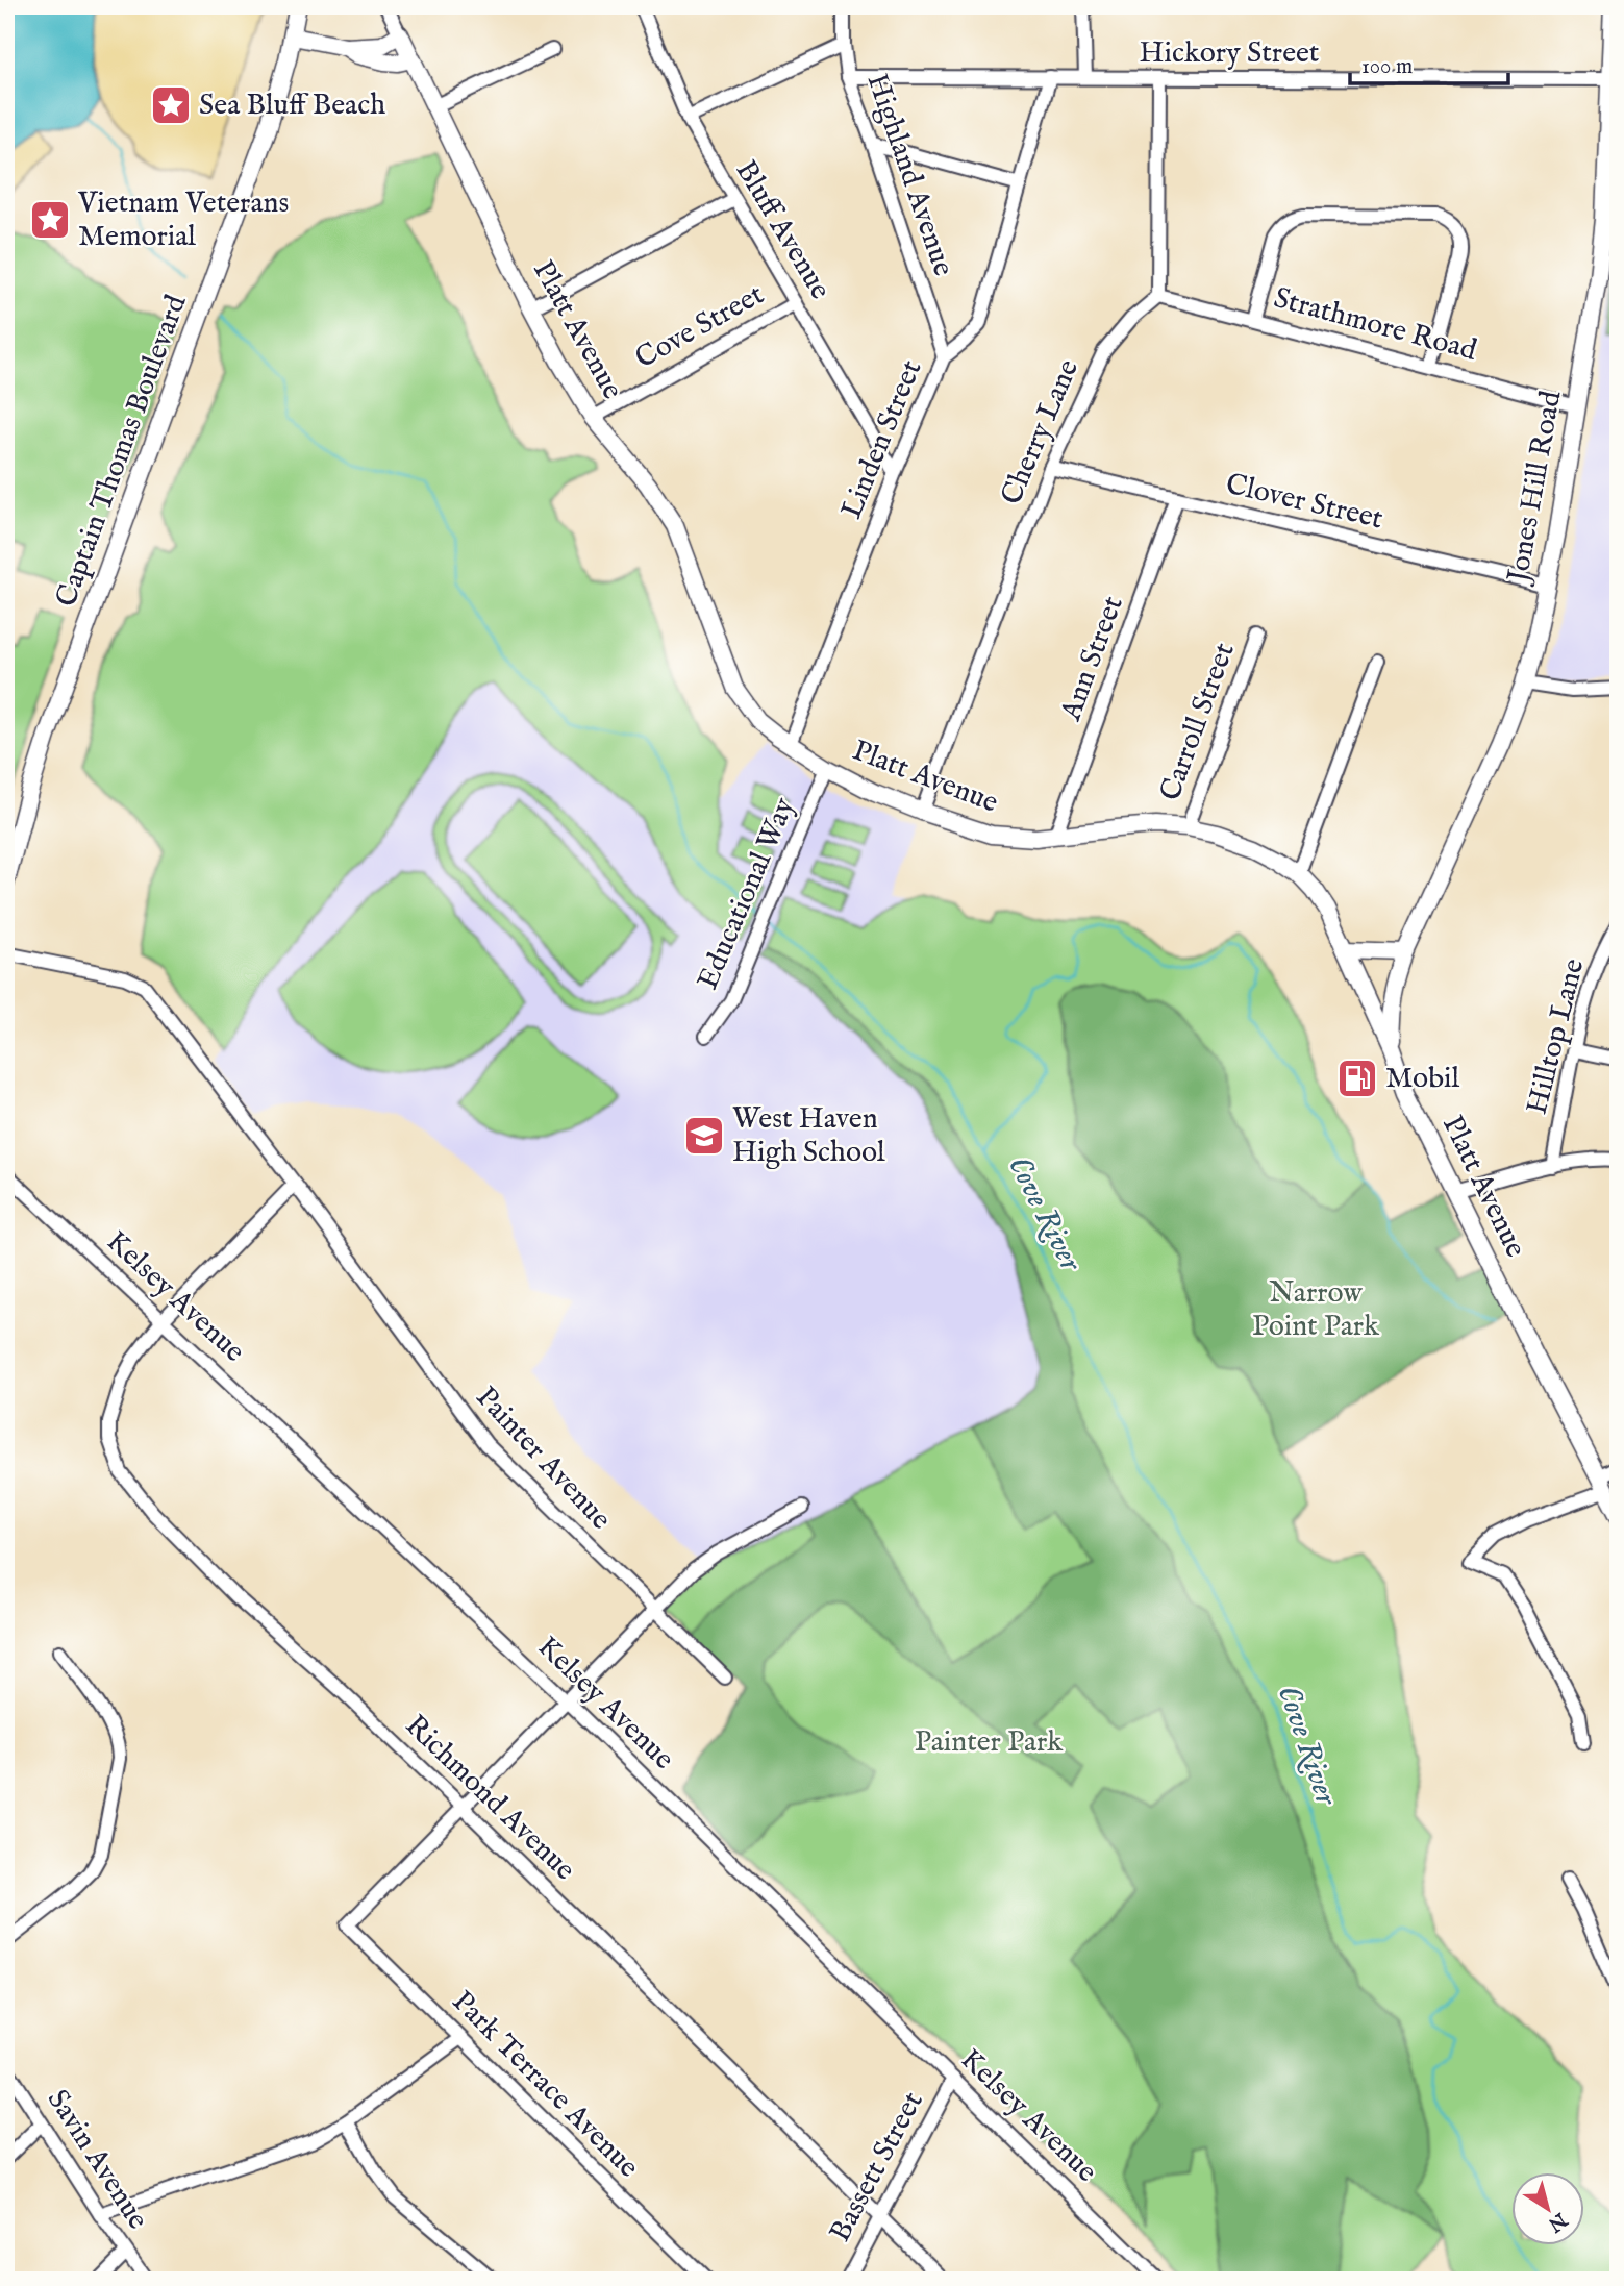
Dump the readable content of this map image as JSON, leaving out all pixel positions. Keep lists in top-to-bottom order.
{
  "streets": {
    "main road": ["Platt Avenue", "Captain Thomas Boulevard", "Jones Hill Road"],
    "street": [
      "Hickory Street",
      "Highland Avenue",
      "Bluff Avenue",
      "Strathmore Road",
      "Cove Street",
      "Cherry Lane",
      "Linden Street",
      "Clover Street",
      "Ann Street",
      "Carroll Street",
      "Educational Way",
      "Hilltop Lane",
      "Kelsey Avenue",
      "Painter Avenue",
      "Richmond Avenue",
      "Park Terrace Avenue",
      "Savin Avenue",
      "Bassett Street"
    ]
  },
  "crossings": [
    ["Hickory Street", "Highland Avenue"],
    ["Hickory Street", "Linden Street"],
    ["Hickory Street", "Jones Hill Road"],
    ["Highland Avenue", "Linden Street"],
    ["Bluff Avenue", "Cove Street"],
    ["Bluff Avenue", "Linden Street"],
    ["Strathmore Road", "Cherry Lane"],
    ["Strathmore Road", "Jones Hill Road"],
    ["Cove Street", "Platt Avenue"],
    ["Platt Avenue", "Cherry Lane"],
    ["Platt Avenue", "Linden Street"],
    ["Platt Avenue", "Jones Hill Road"],
    ["Platt Avenue", "Ann Street"],
    ["Platt Avenue", "Carroll Street"],
    ["Platt Avenue", "Educational Way"],
    ["Cherry Lane", "Clover Street"],
    ["Jones Hill Road", "Clover Street"],
    ["Clover Street", "Ann Street"],
    ["Kelsey Avenue", "Richmond Avenue"],
    ["Kelsey Avenue", "Bassett Street"],
    ["Painter Avenue", "Richmond Avenue"],
    ["Richmond Avenue", "Park Terrace Avenue"],
    ["Richmond Avenue", "Bassett Street"]
  ],
  "water": ["Cove River"],
  "parks": ["Narrow Point Park", "Painter Park"],
  "places": {
    "place": ["Sea Bluff Beach", "Vietnam Veterans Memorial"],
    "fuel station": ["Mobil"],
    "school or university": ["West Haven High School"]
  },
  "scale_bar": "100 m",
  "north": "bottom right"
}
